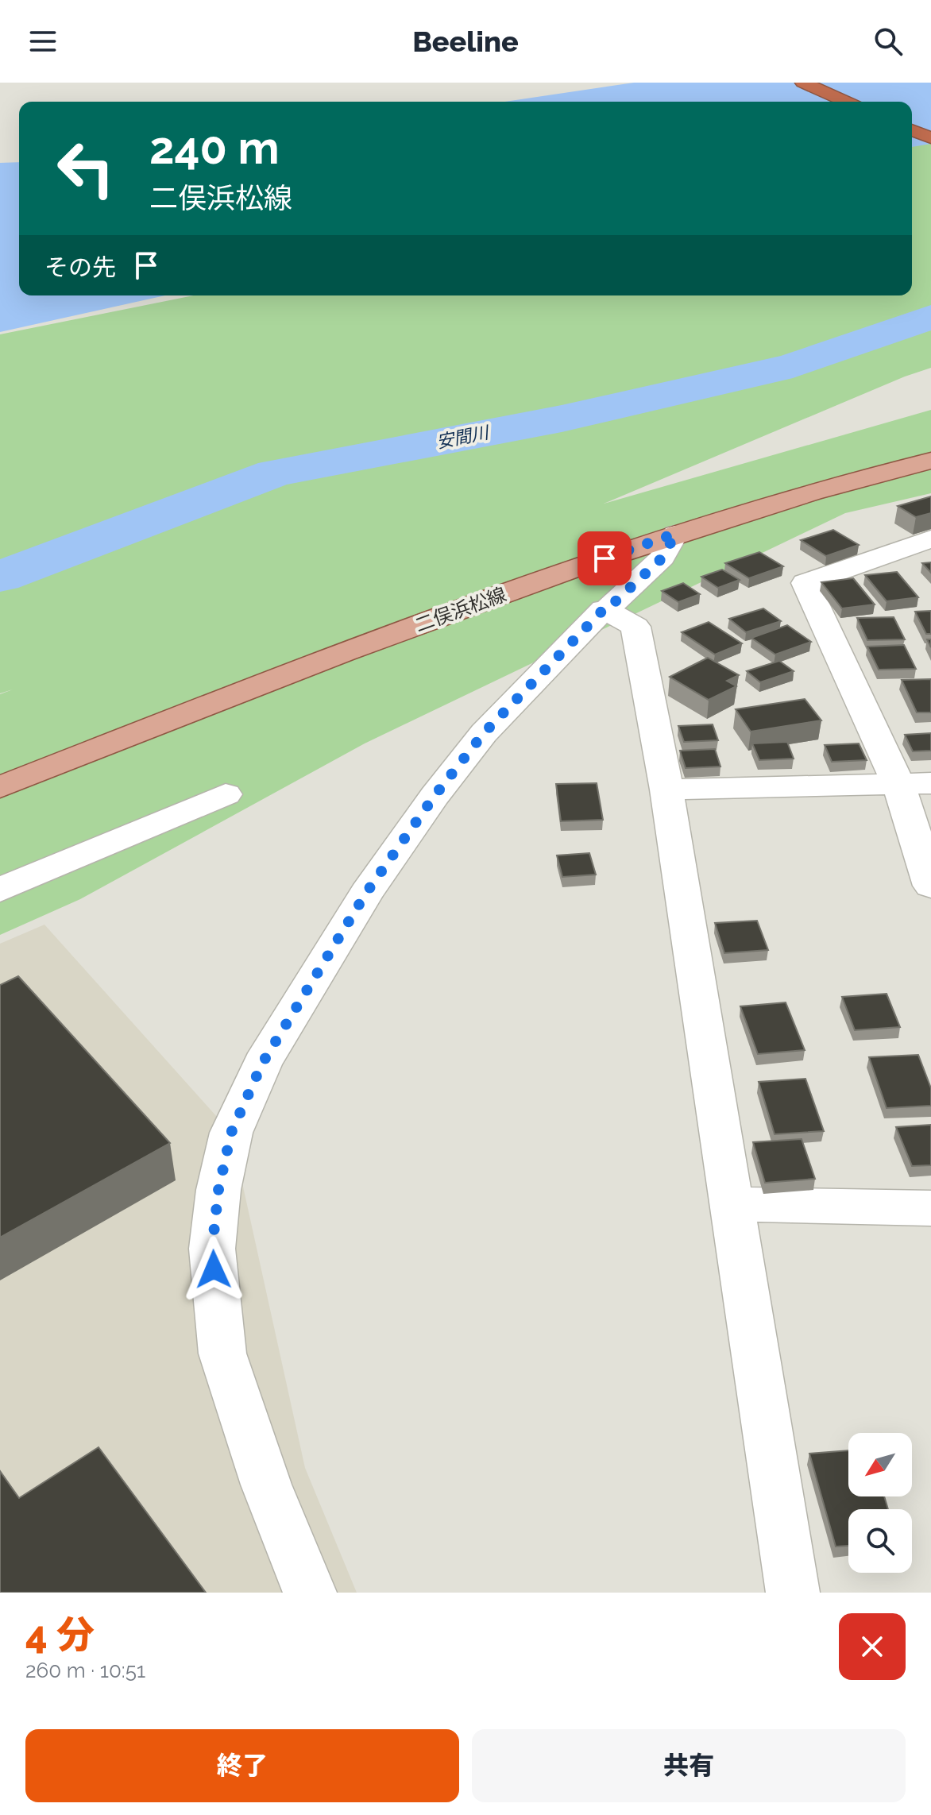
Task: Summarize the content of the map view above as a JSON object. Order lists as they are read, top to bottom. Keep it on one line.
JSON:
{"streets":{"main road":["二俣浜松線"]},"water":["安間川"],"north":"bottom left","page":{"header":"Beeline","turn":["240 m","二俣浜松線"],"then":"その先","heading":["4 分","260 m · 10:51"],"buttons":["終了","共有"]}}
